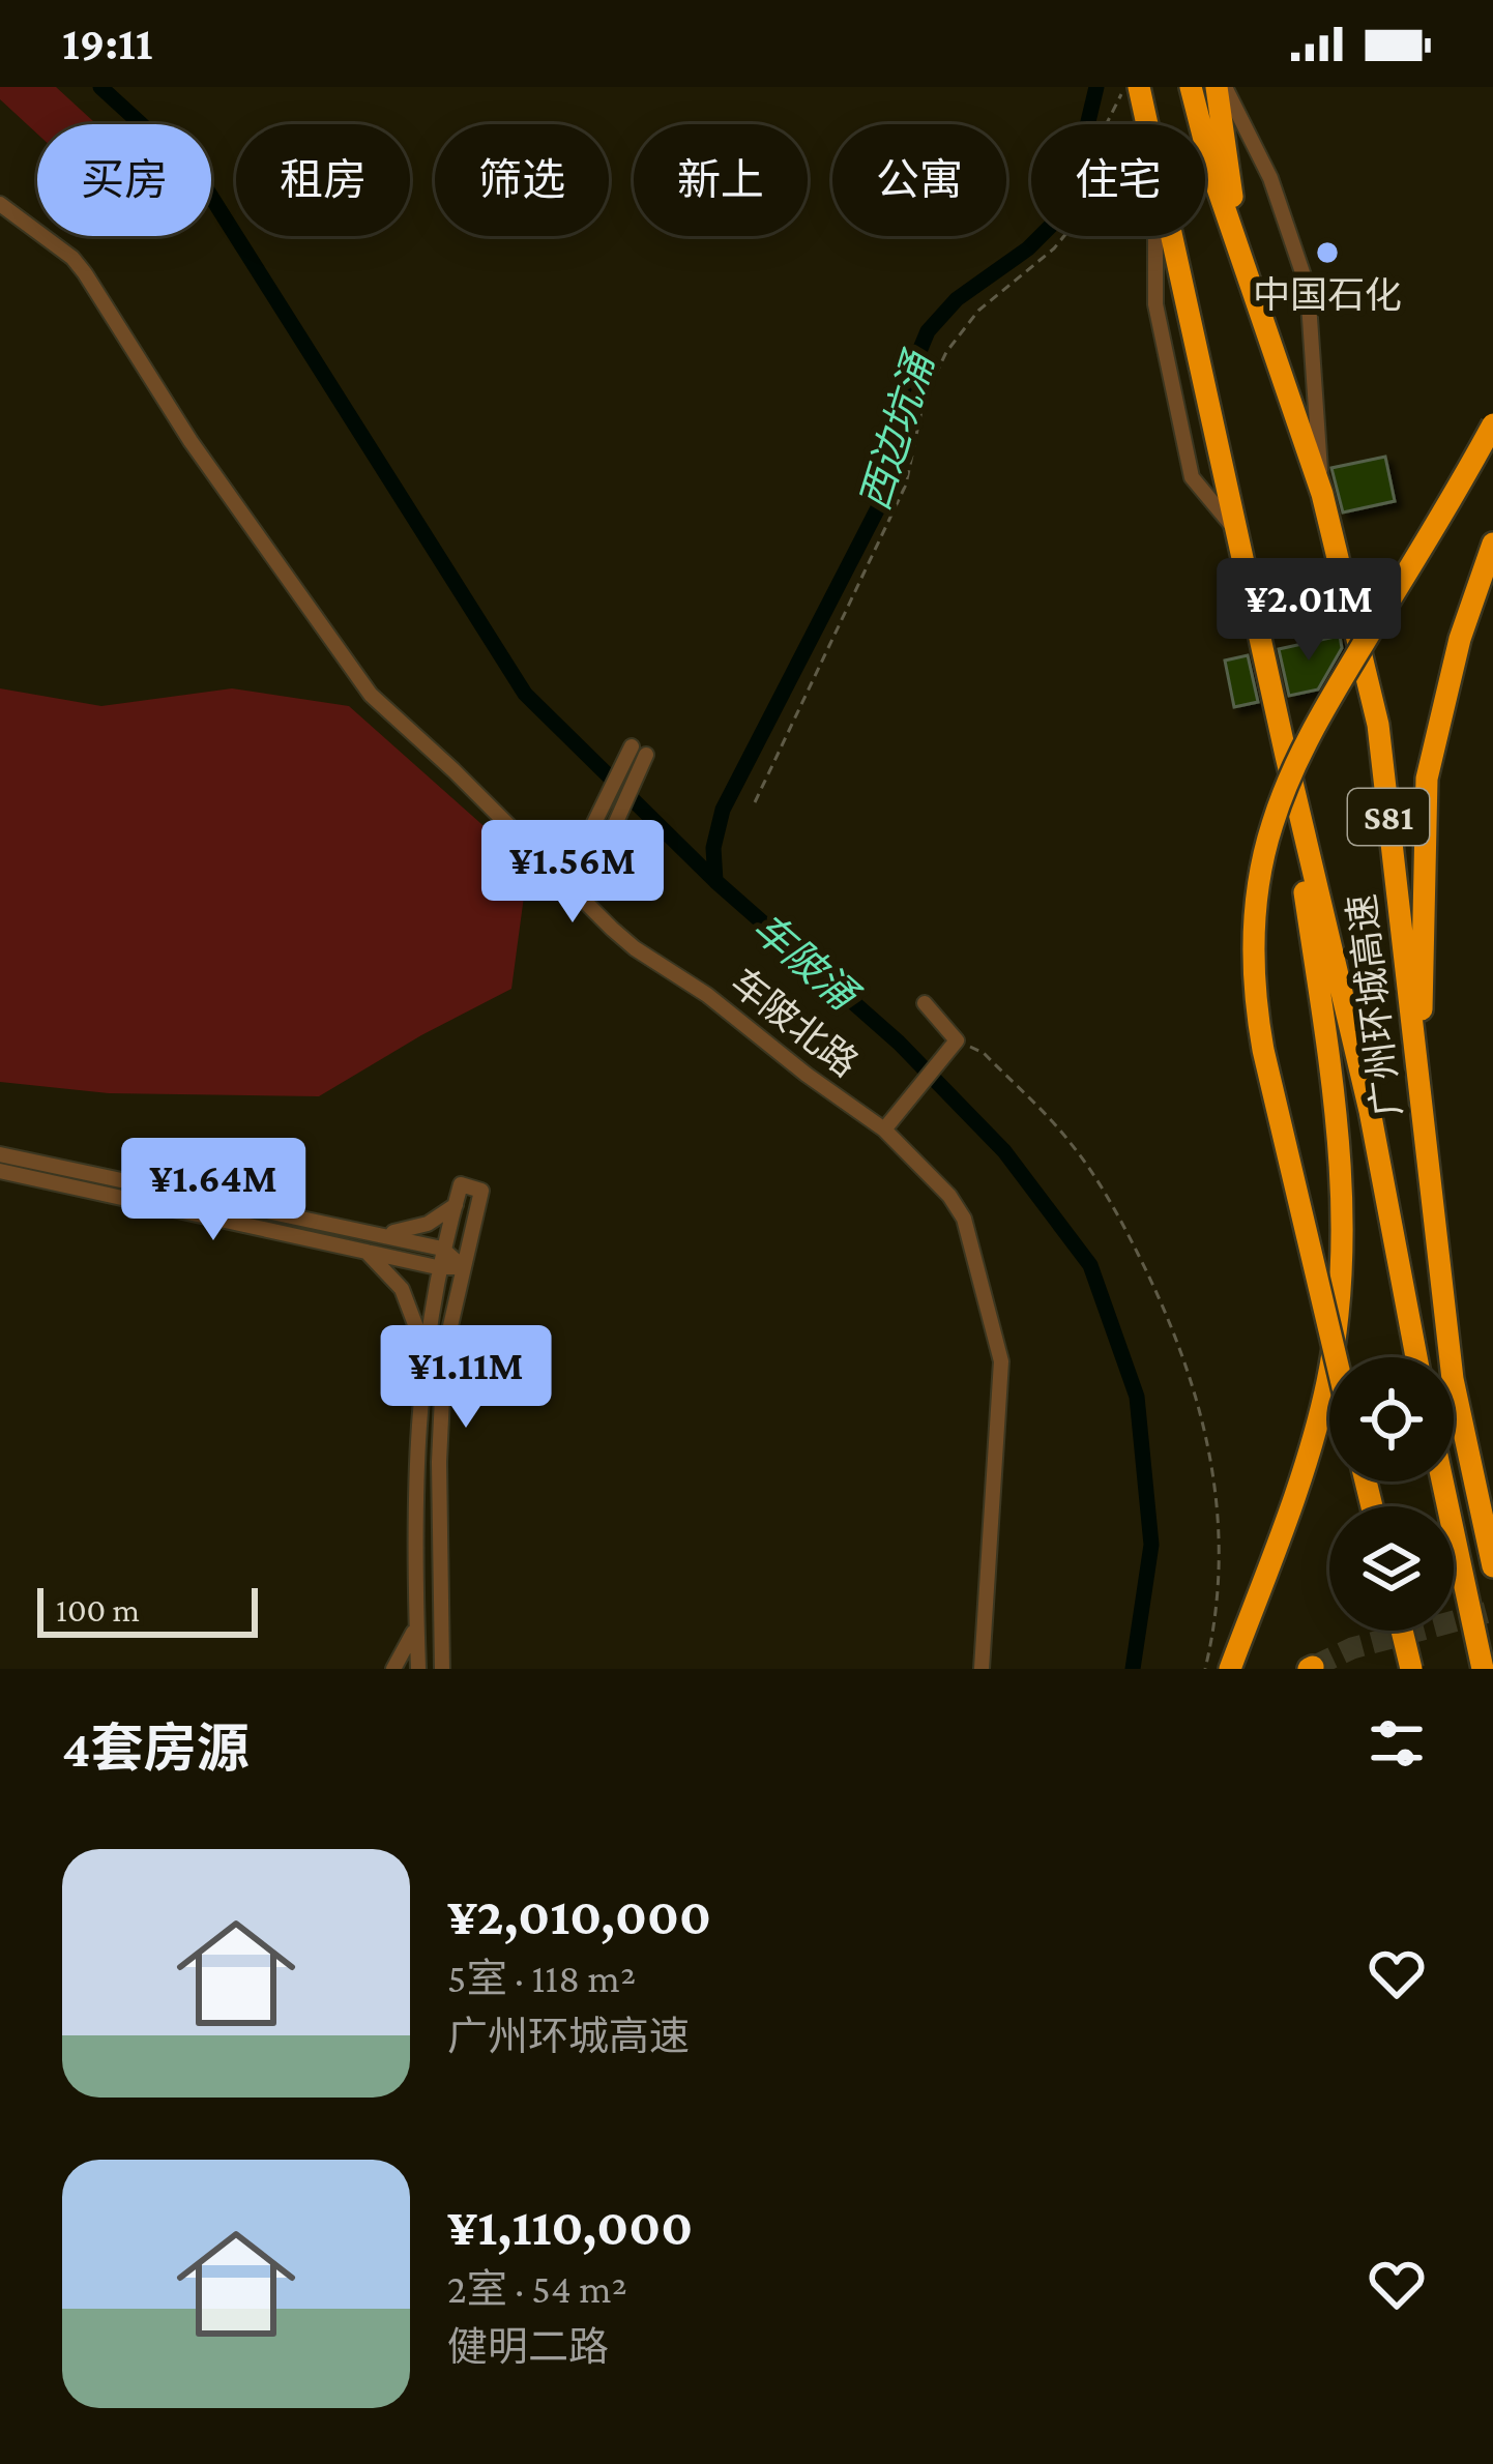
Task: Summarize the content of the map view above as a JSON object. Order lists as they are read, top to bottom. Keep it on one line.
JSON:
{"streets":{"highway":["S81","广州环城高速"],"street":["车陂北路"]},"water":["西边坑涌","车陂涌"],"places":["中国石化"],"scale_bar":"100 m","page":{"status":"19:11","chip":["买房","租房","筛选","新上","公寓","住宅"],"price":["¥2.01M","¥1.56M","¥1.64M","¥1.11M"],"scale":"100 m","heading":"4套房源","list":[{"name":"¥2,010,000","note":"5室 · 118 m² · 广州环城高速"},{"name":"¥1,110,000","note":"2室 · 54 m² · 健明二路"}]}}
